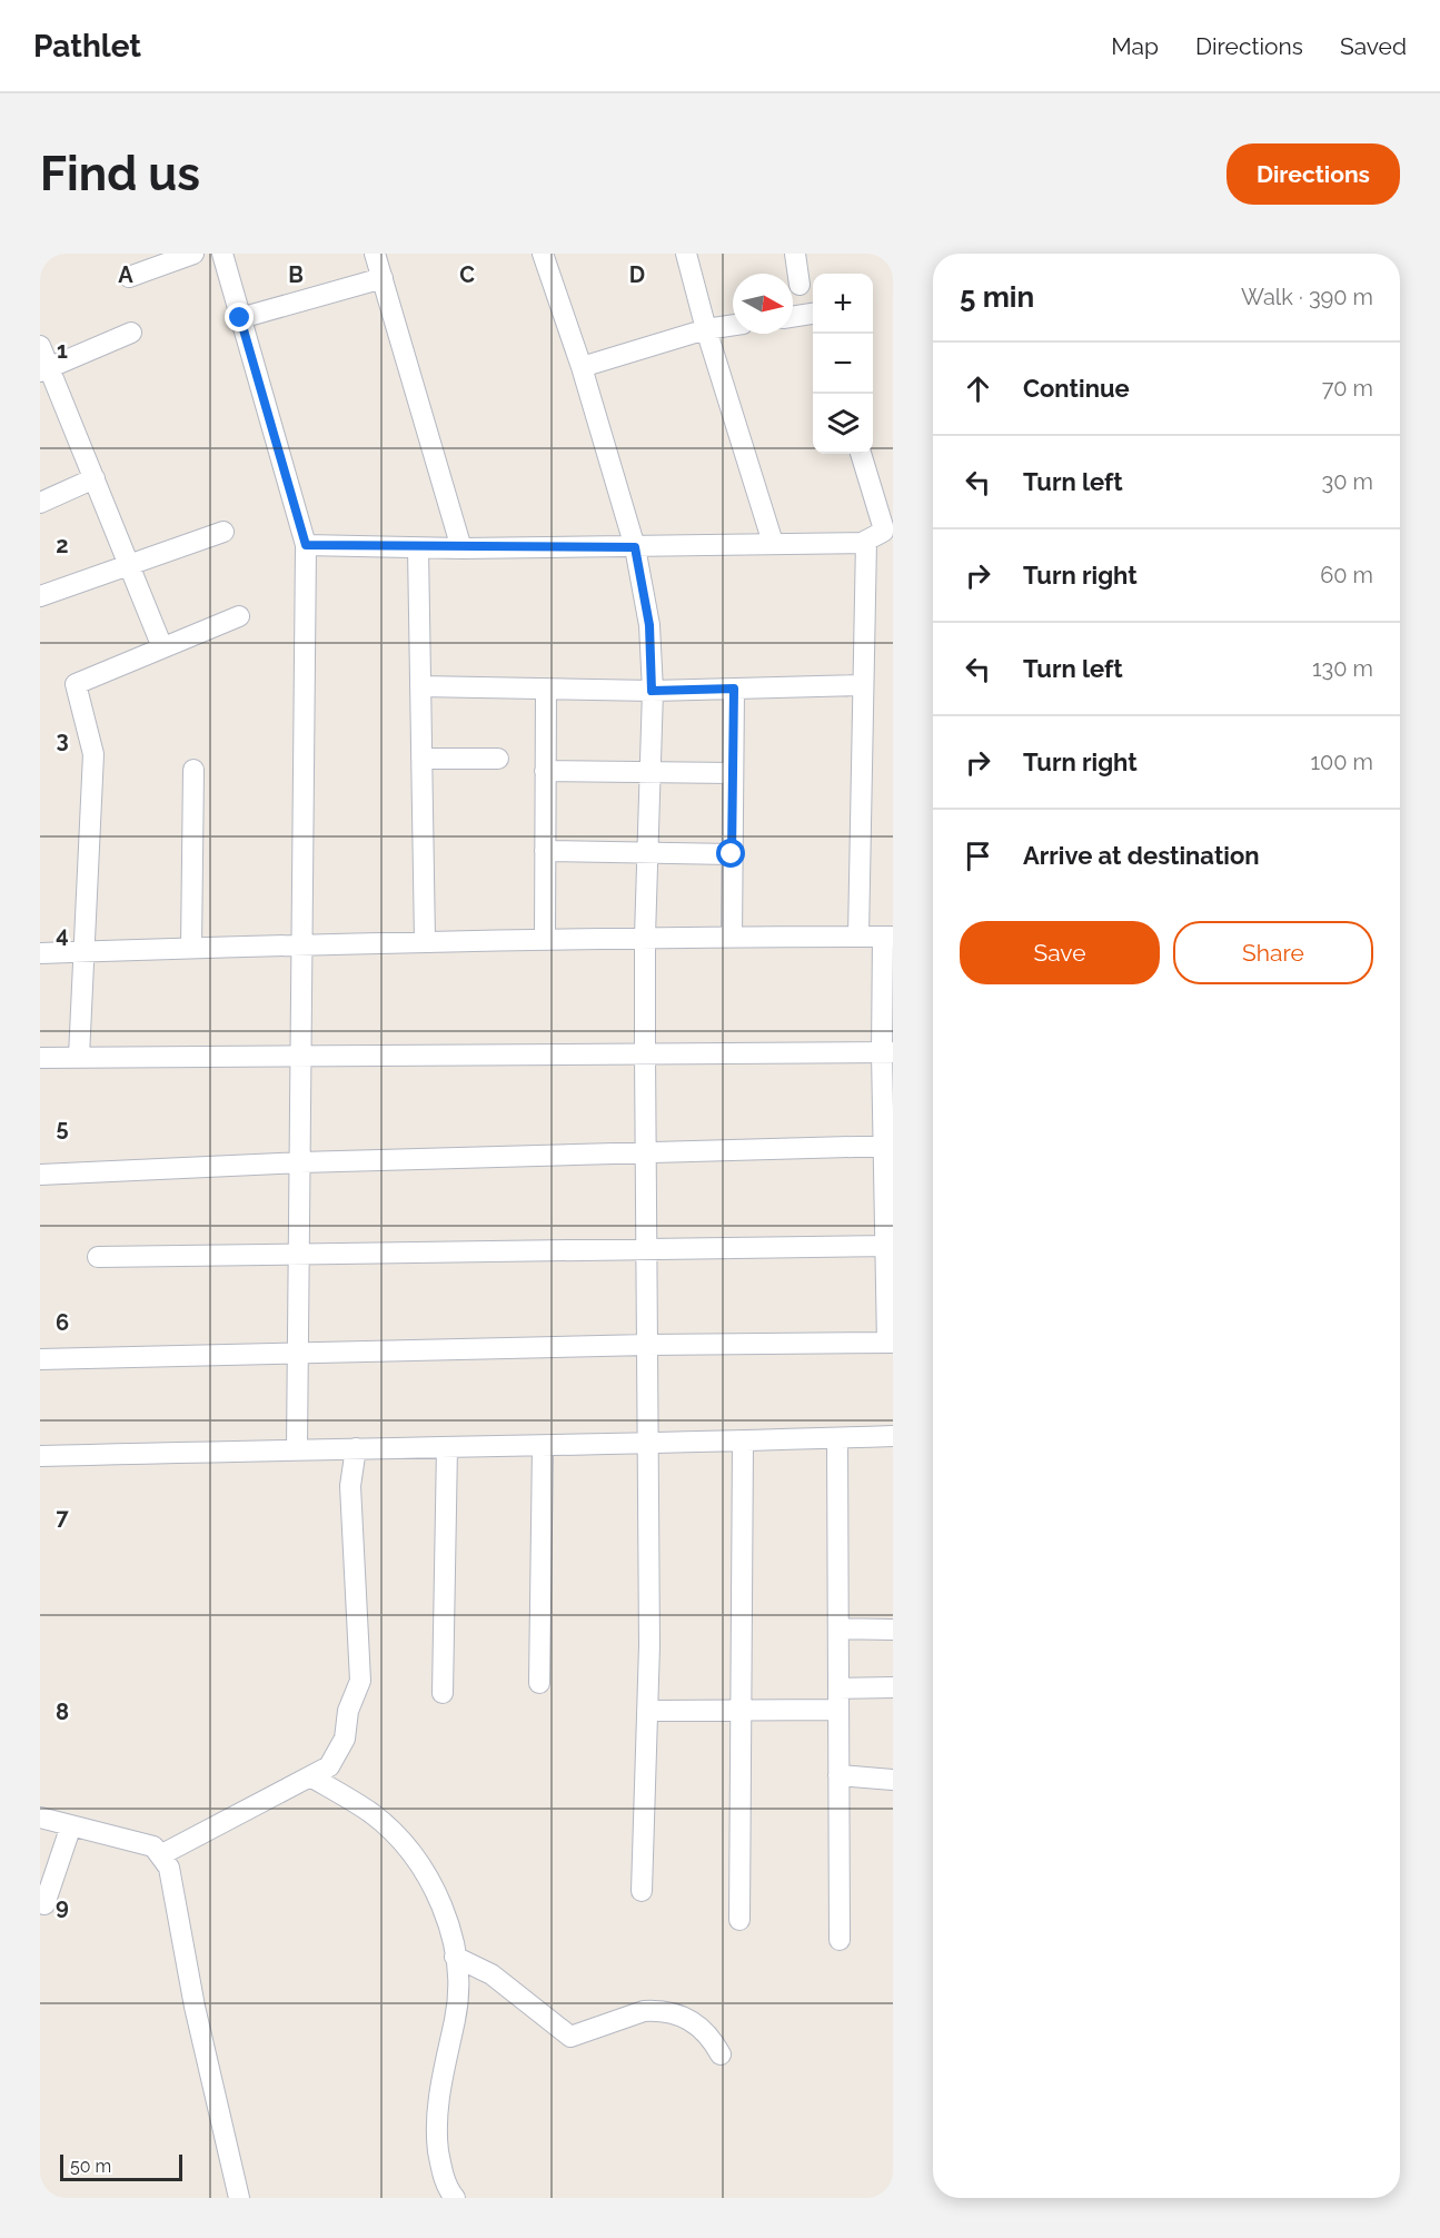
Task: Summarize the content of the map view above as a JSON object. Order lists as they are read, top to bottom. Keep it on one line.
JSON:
{"scale_bar":"50 m","north":"right","page":{"header":"Pathlet","nav":["Map","Directions","Saved"],"buttons":["Directions",["Save","Share"]],"title":"Find us","heading":["5 min","Walk · 390 m"],"map_buttons":["+","−"],"list":[["Continue","70 m"],["Turn left","30 m"],["Turn right","60 m"],["Turn left","130 m"],["Turn right","100 m"],"Arrive at destination"],"scale":"50 m"},"grid":{"columns":["A","B","C","D"],"rows":["1","2","3","4","5","6","7","8","9"]}}
